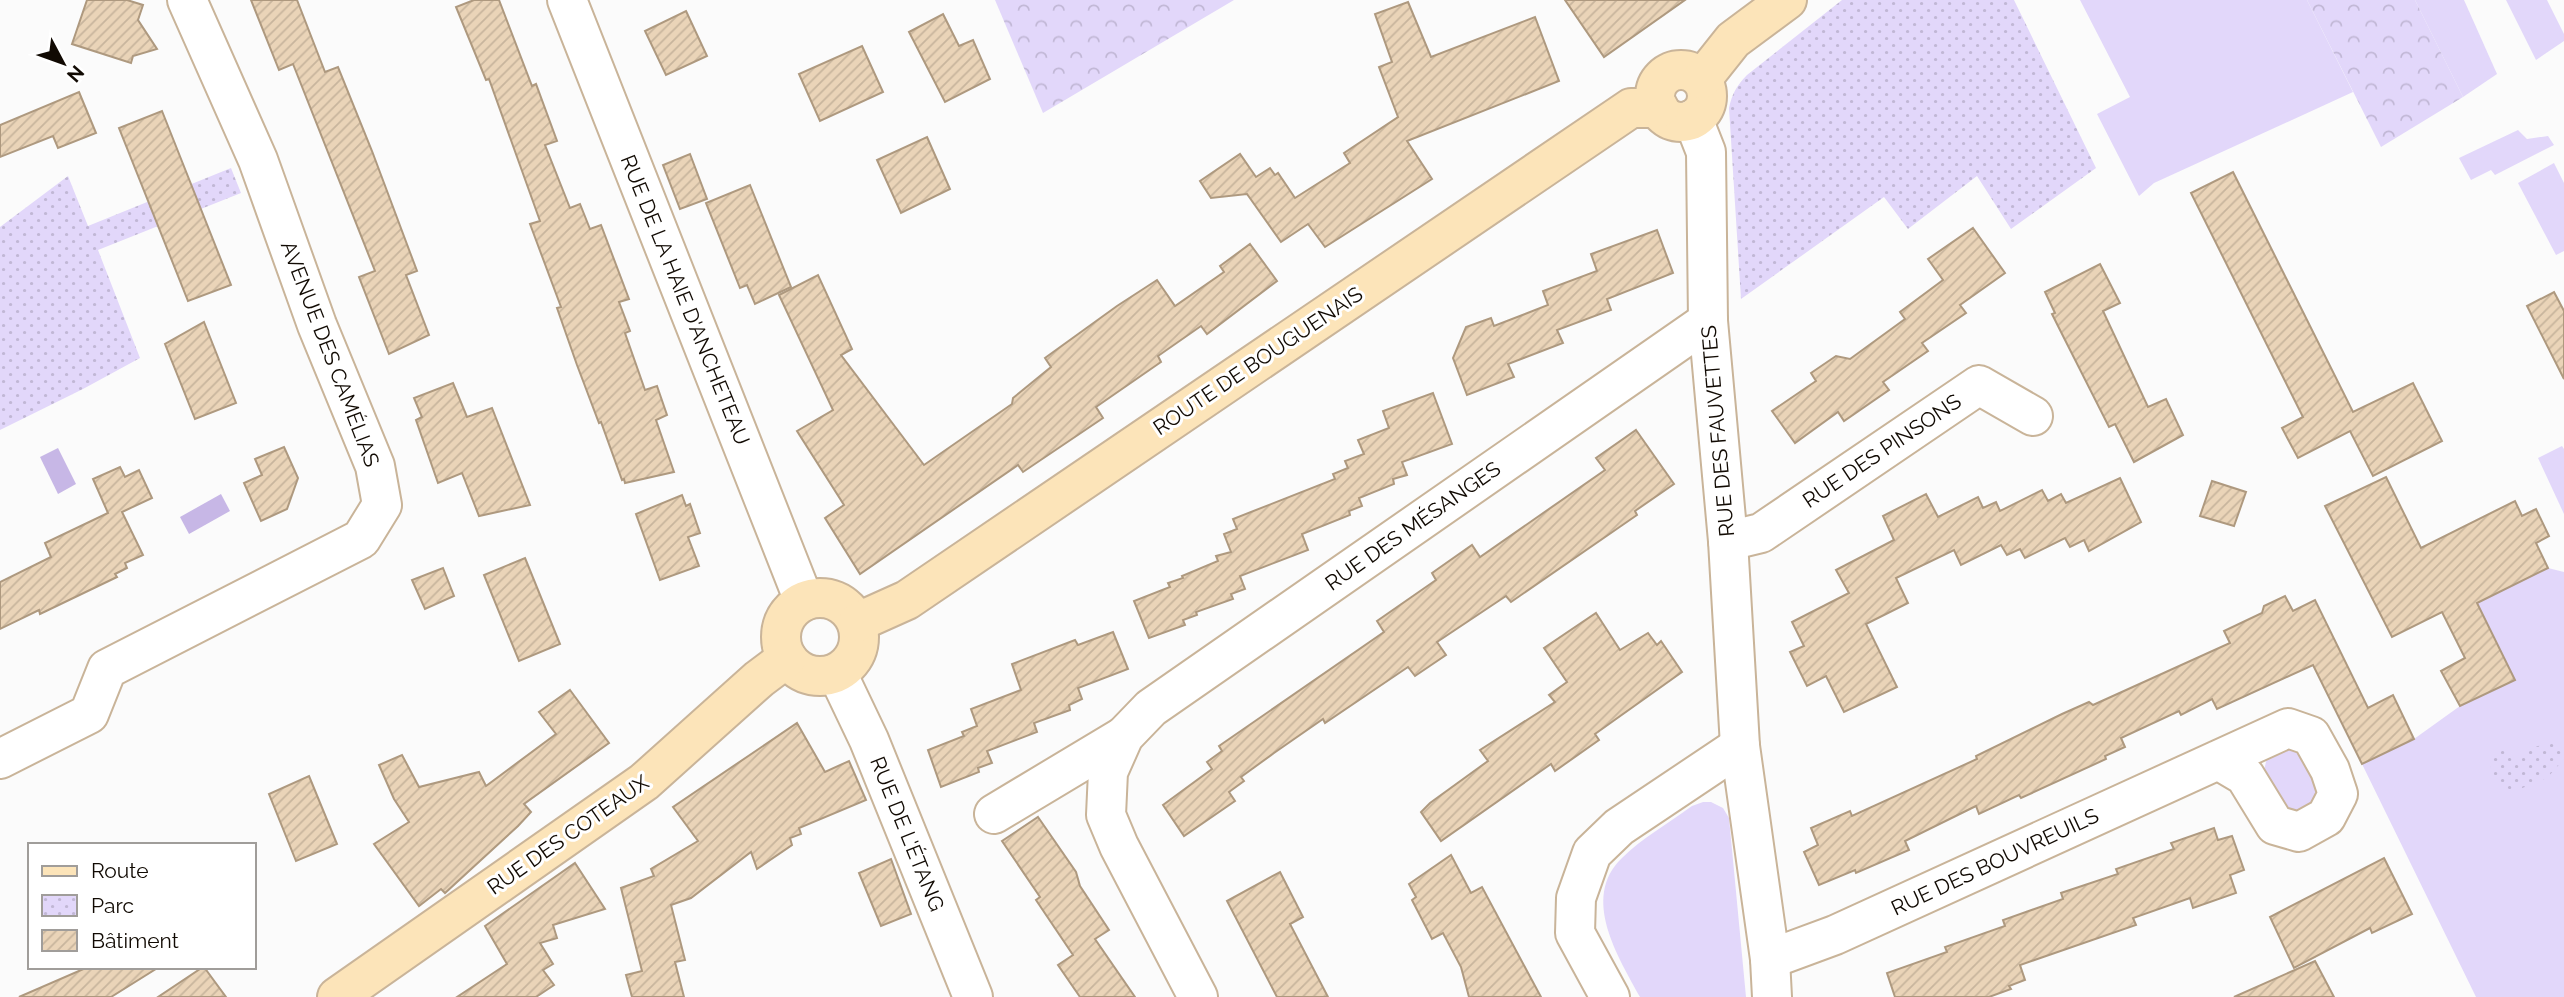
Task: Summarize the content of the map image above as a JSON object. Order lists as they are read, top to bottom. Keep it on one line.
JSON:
{"streets":{"street":["RUE DE LA HAIE D'ANCHETEAU","AVENUE DES CAMÉLIAS","ROUTE DE BOUGUENAIS","RUE DES FAUVETTES","RUE DES PINSONS","RUE DES MÉSANGES","RUE DE L'ÉTANG","RUE DES COTEAUX","RUE DES BOUVREUILS"]},"crossings":[["RUE DE LA HAIE D'ANCHETEAU","ROUTE DE BOUGUENAIS"],["RUE DE LA HAIE D'ANCHETEAU","RUE DE L'ÉTANG"],["RUE DE LA HAIE D'ANCHETEAU","RUE DES COTEAUX"],["ROUTE DE BOUGUENAIS","RUE DES FAUVETTES"],["ROUTE DE BOUGUENAIS","RUE DE L'ÉTANG"],["ROUTE DE BOUGUENAIS","RUE DES COTEAUX"],["RUE DES FAUVETTES","RUE DES PINSONS"],["RUE DES FAUVETTES","RUE DES MÉSANGES"],["RUE DES FAUVETTES","RUE DES BOUVREUILS"],["RUE DE L'ÉTANG","RUE DES COTEAUX"]],"legend":["Route","Parc","Bâtiment"],"north":"bottom right"}
